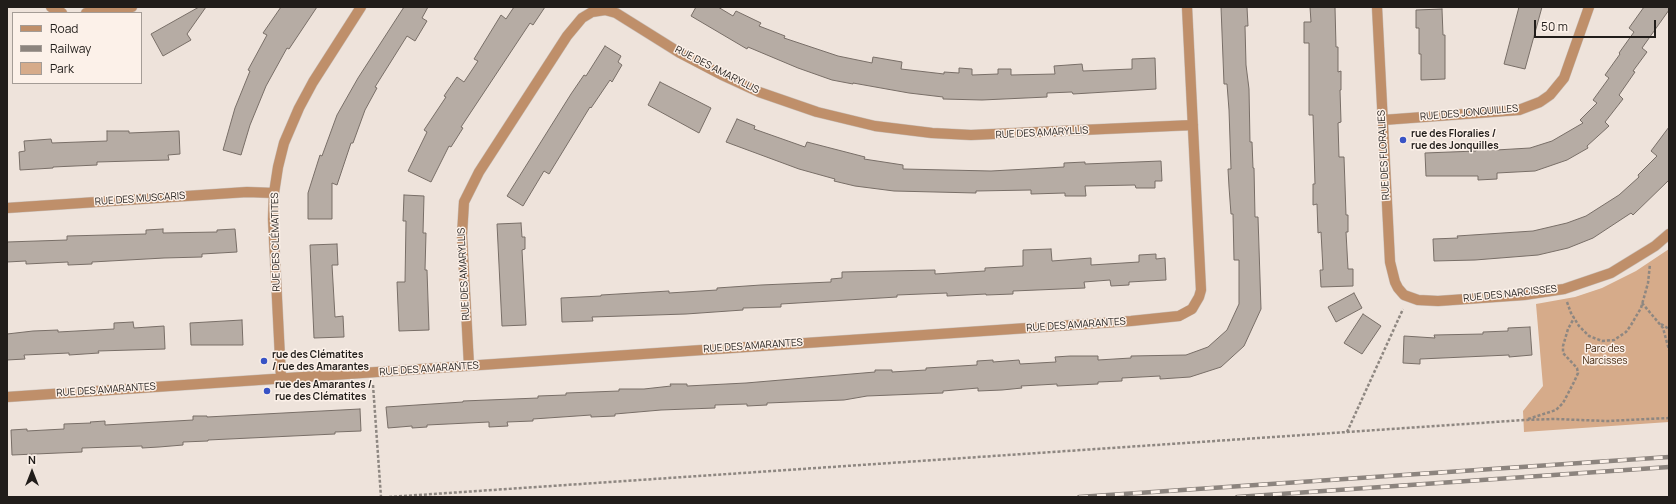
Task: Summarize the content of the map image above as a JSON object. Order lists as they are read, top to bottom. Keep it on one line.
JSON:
{"streets":{"street":["RUE DES AMARYLLIS","RUE DES JONQUILLES","RUE DES FLORALIES","RUE DES MUSCARIS","RUE DES CLÉMATITES","RUE DES NARCISSES","RUE DES AMARANTES"]},"crossings":[["RUE DES AMARYLLIS","RUE DES AMARANTES"],["RUE DES JONQUILLES","RUE DES FLORALIES"],["RUE DES FLORALIES","RUE DES NARCISSES"],["RUE DES MUSCARIS","RUE DES CLÉMATITES"],["RUE DES CLÉMATITES","RUE DES AMARANTES"]],"parks":["Parc des Narcisses"],"places":["rue des Floralies / rue des Jonquilles","rue des Clématites / rue des Amarantes","rue des Amarantes / rue des Clématites"],"legend":["Road","Railway","Park"],"scale_bar":"50 m","north":"top"}
